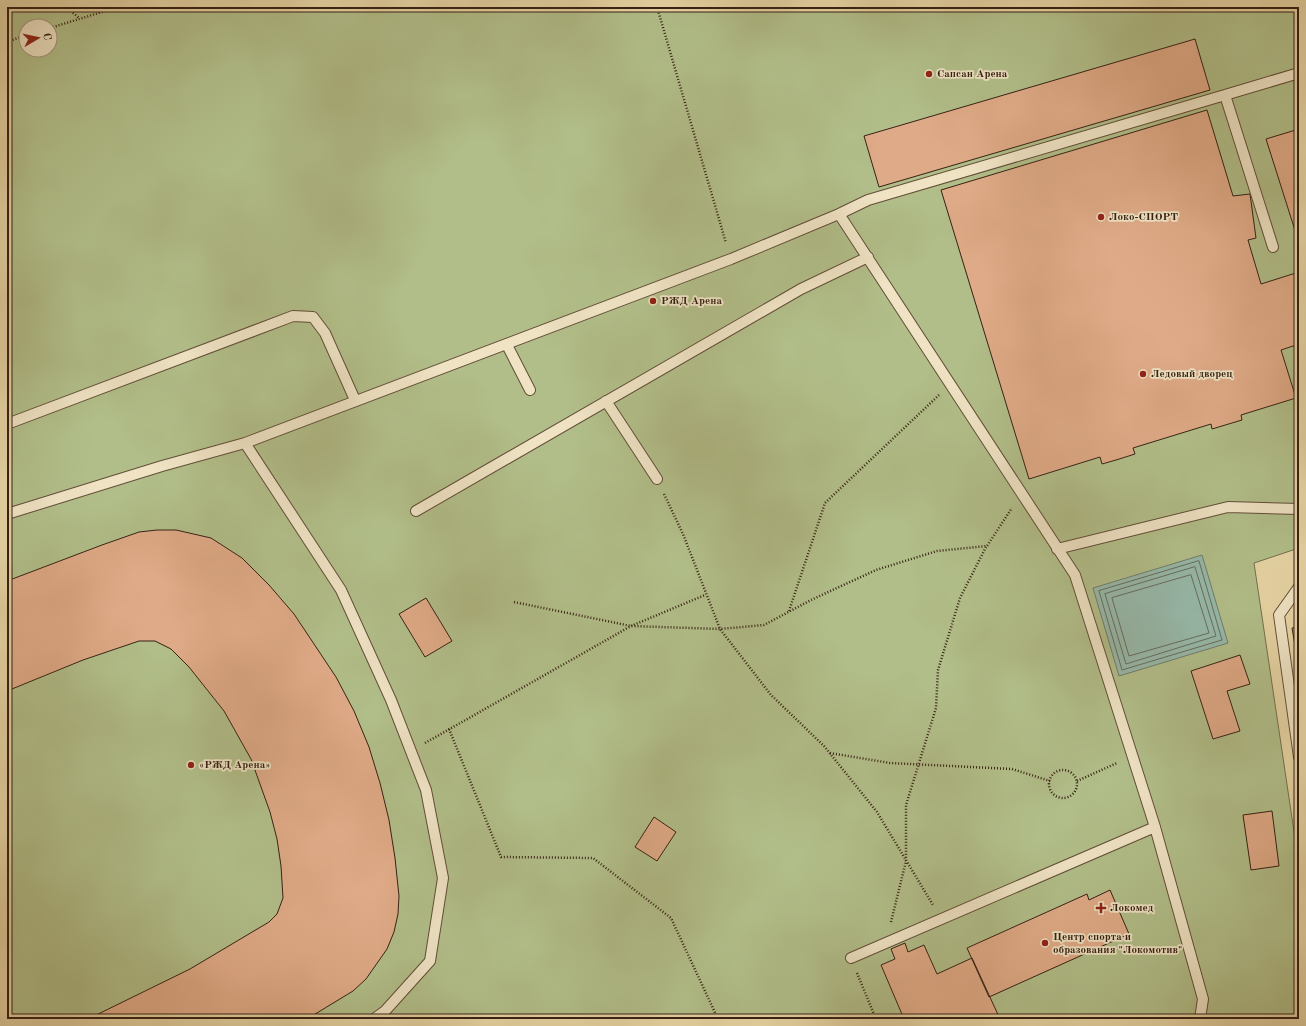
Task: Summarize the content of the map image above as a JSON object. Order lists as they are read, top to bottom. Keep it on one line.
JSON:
{"places":{"other":["Сапсан Арена","Локо-СПОРТ","РЖД Арена","Ледовый дворец","«РЖД Арена»","Центр спорта и образования \"Локомотив\""],"health":["Локомед"]},"north":"right"}
